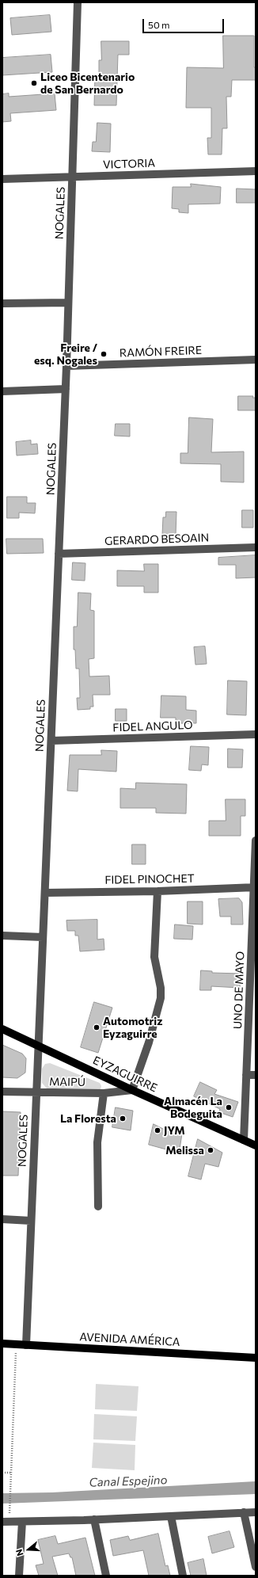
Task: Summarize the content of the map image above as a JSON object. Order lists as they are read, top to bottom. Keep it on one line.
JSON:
{"streets":{"main road":["EYZAGUIRRE","AVENIDA AMÉRICA"],"street":["VICTORIA","NOGALES","RAMÓN FREIRE","GERARDO BESOAIN","FIDEL ANGULO","FIDEL PINOCHET","UNO DE MAYO","MAIPÚ"]},"crossings":[["VICTORIA","NOGALES"],["NOGALES","RAMÓN FREIRE"],["NOGALES","GERARDO BESOAIN"],["NOGALES","FIDEL ANGULO"],["NOGALES","FIDEL PINOCHET"],["NOGALES","EYZAGUIRRE"],["NOGALES","MAIPÚ"],["NOGALES","AVENIDA AMÉRICA"],["FIDEL PINOCHET","UNO DE MAYO"],["UNO DE MAYO","EYZAGUIRRE"],["EYZAGUIRRE","MAIPÚ"]],"water":["Canal Espejino"],"places":["Liceo Bicentenario de San Bernardo","Freire / esq. Nogales","Automotriz Eyzaguirre","Almacén La Bodeguita","La Floresta","JYM","Melissa"],"scale_bar":"50 m","north":"left"}
